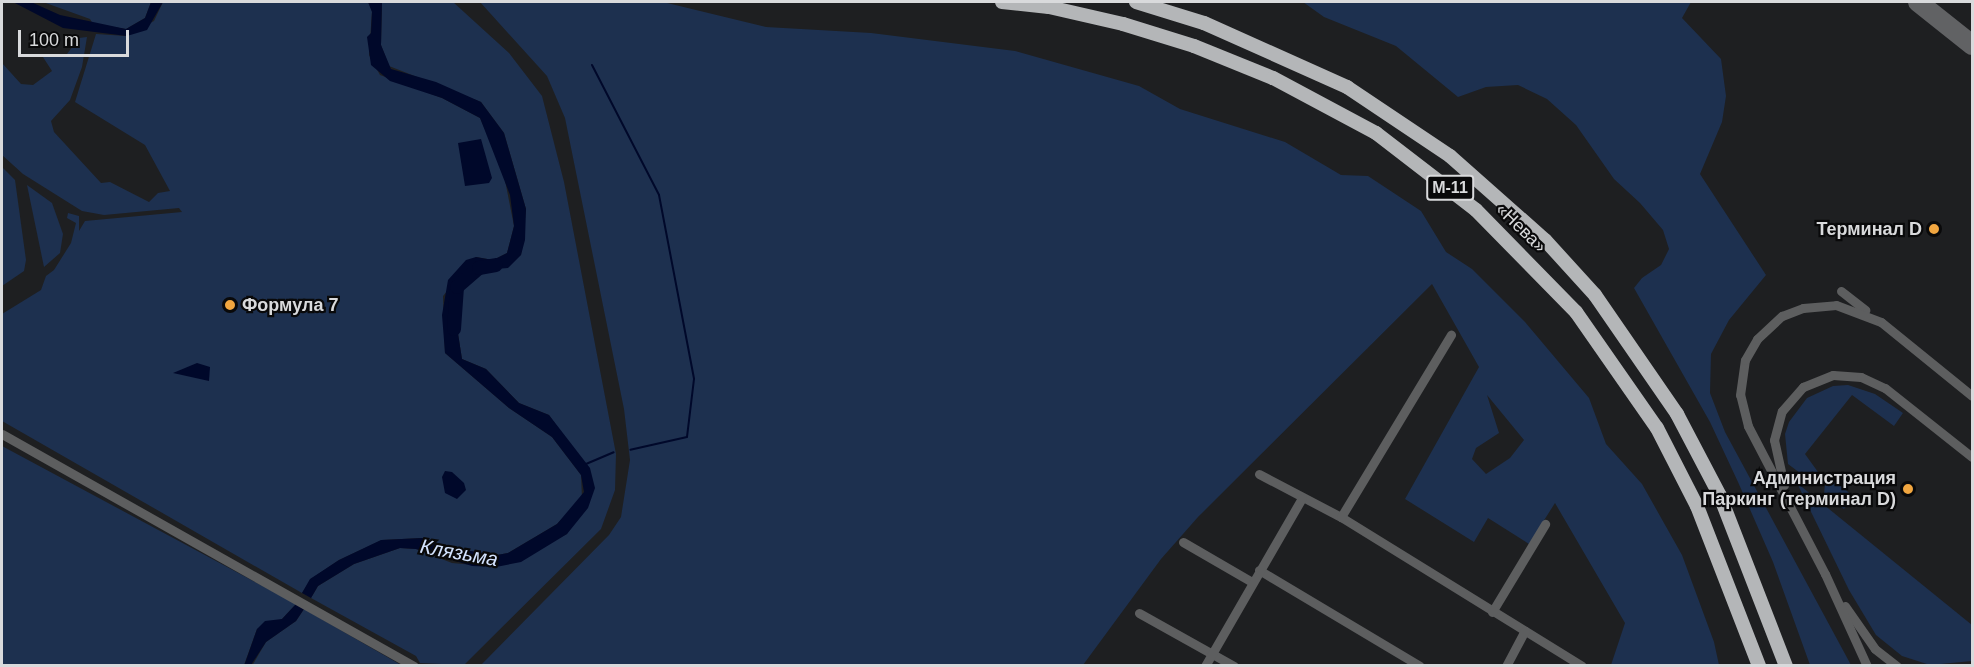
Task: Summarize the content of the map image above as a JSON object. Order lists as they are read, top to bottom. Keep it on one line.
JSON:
{"streets":{"highway":["М-11","«Нева»"]},"water":["Клязьма"],"places":["Терминал D","Формула 7","Администрация Паркинг (терминал D)"],"scale_bar":"100 m"}
